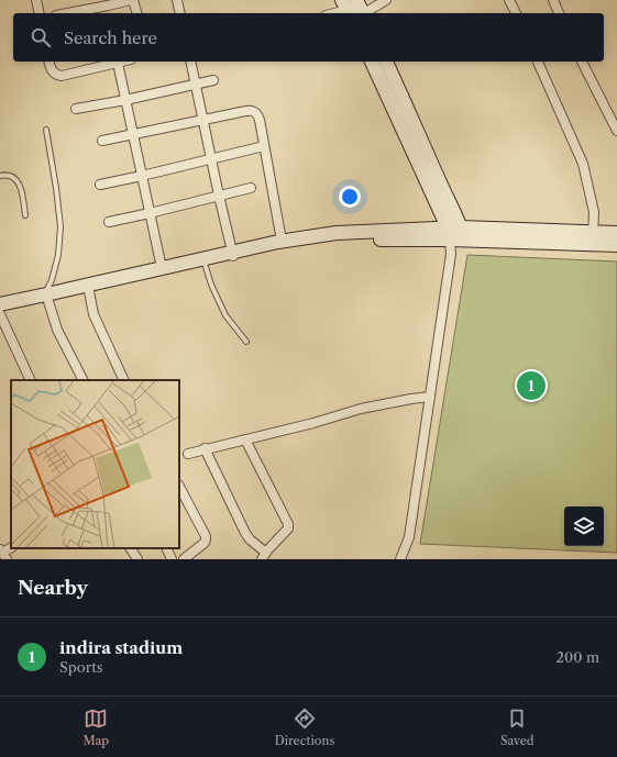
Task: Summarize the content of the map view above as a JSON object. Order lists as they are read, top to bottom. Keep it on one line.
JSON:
{"page":{"search":"Search here","pins":"1","heading":"Nearby","list":[{"mark":"1","name":"indira stadium","note":"Sports","value":"200 m"}],"nav":["Map","Directions","Saved"]}}
